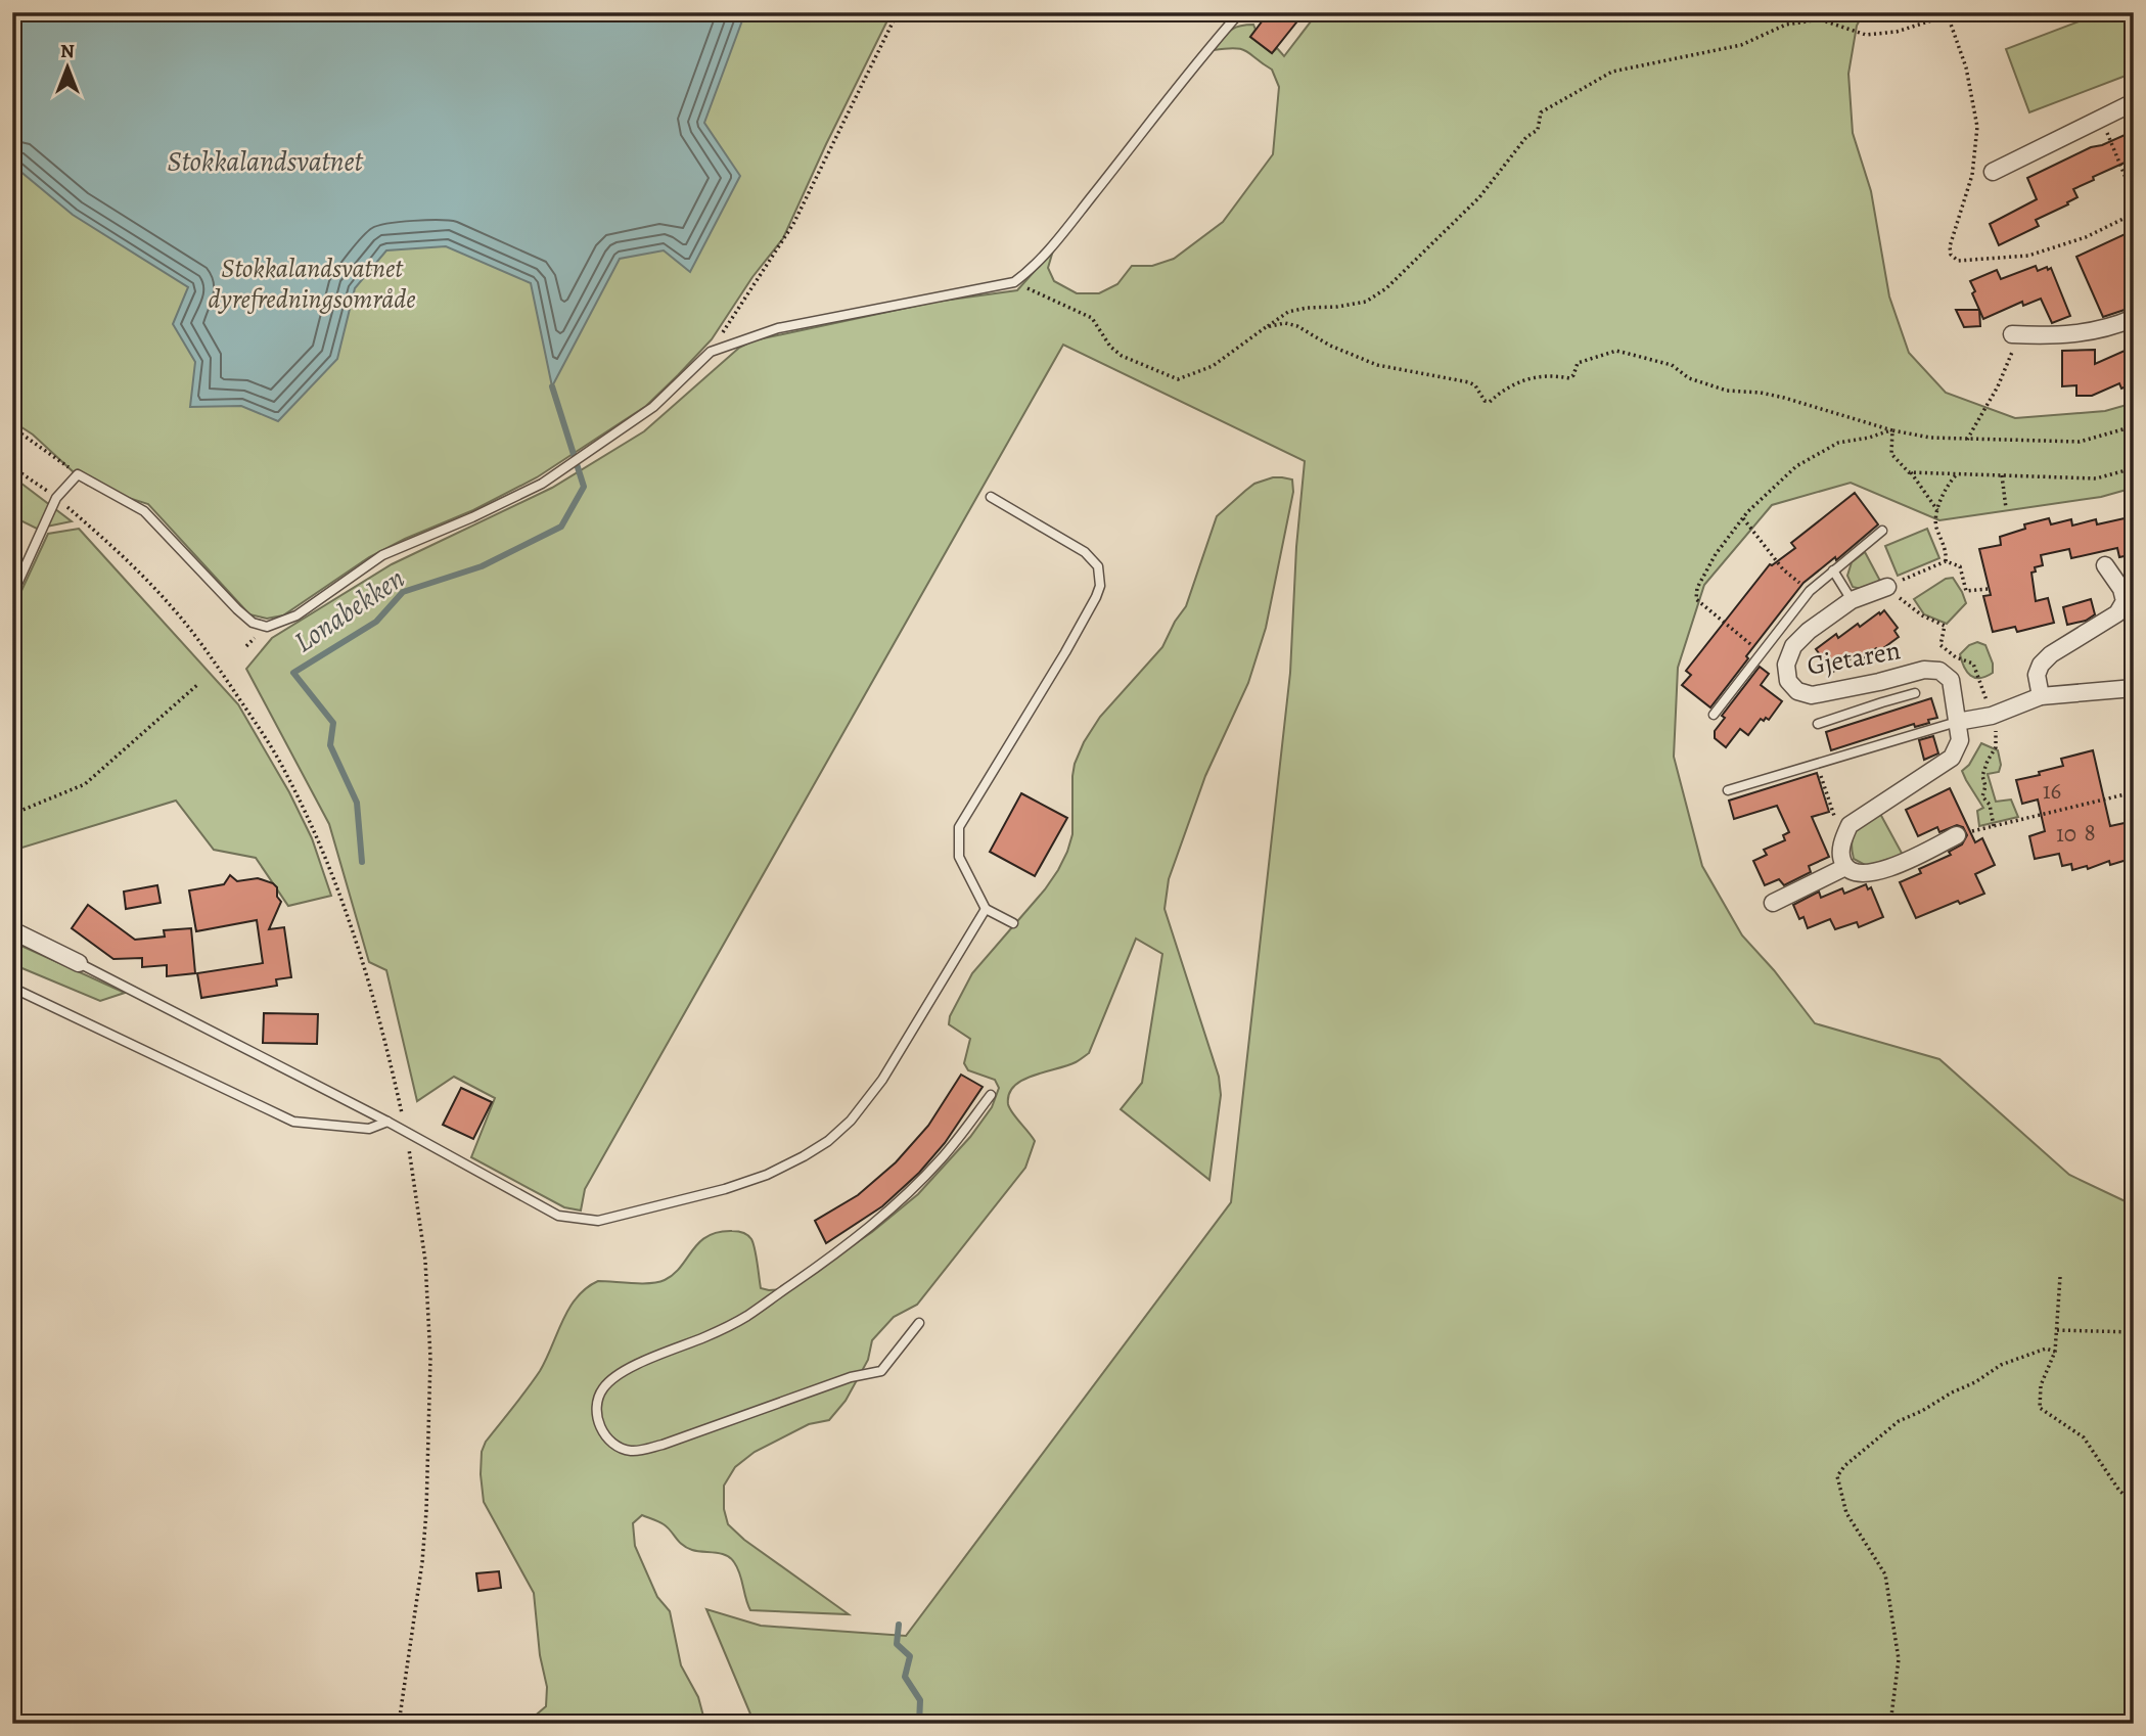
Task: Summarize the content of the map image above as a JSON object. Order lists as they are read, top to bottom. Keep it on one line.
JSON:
{"streets":{"street":["Gjetaren"]},"water":["Stokkalandsvatnet","Lonabekken"],"parks":["Stokkalandsvatnet dyrefredningsområde"],"house_numbers":["16","8","10"],"north":"top"}
